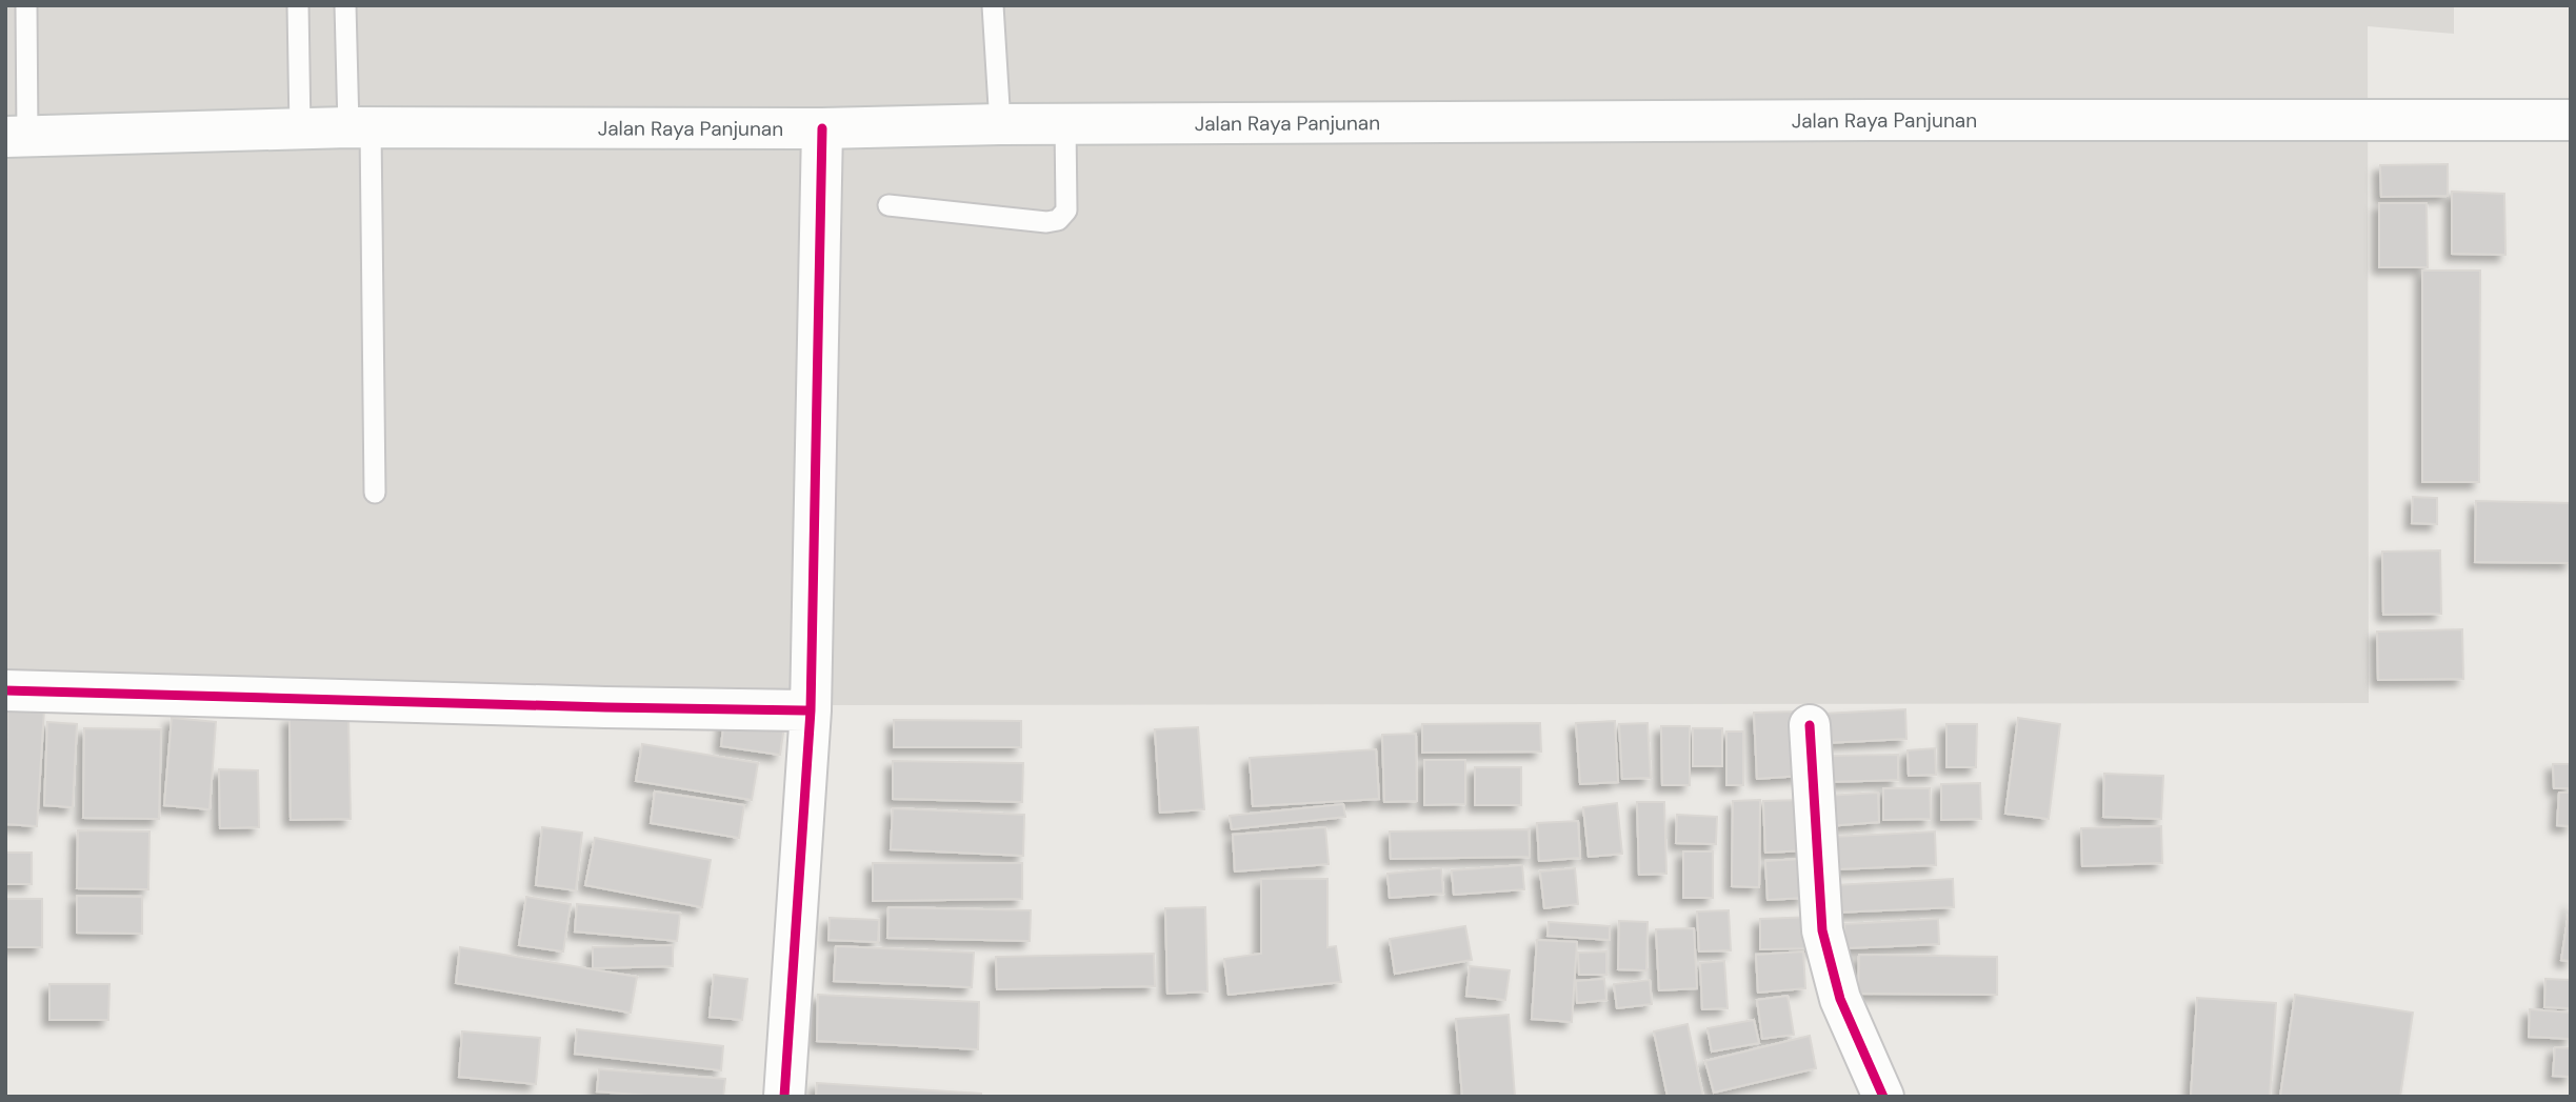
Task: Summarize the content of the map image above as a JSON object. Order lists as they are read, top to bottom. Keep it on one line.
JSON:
{"streets":{"main road":["Jalan Raya Panjunan"]}}
